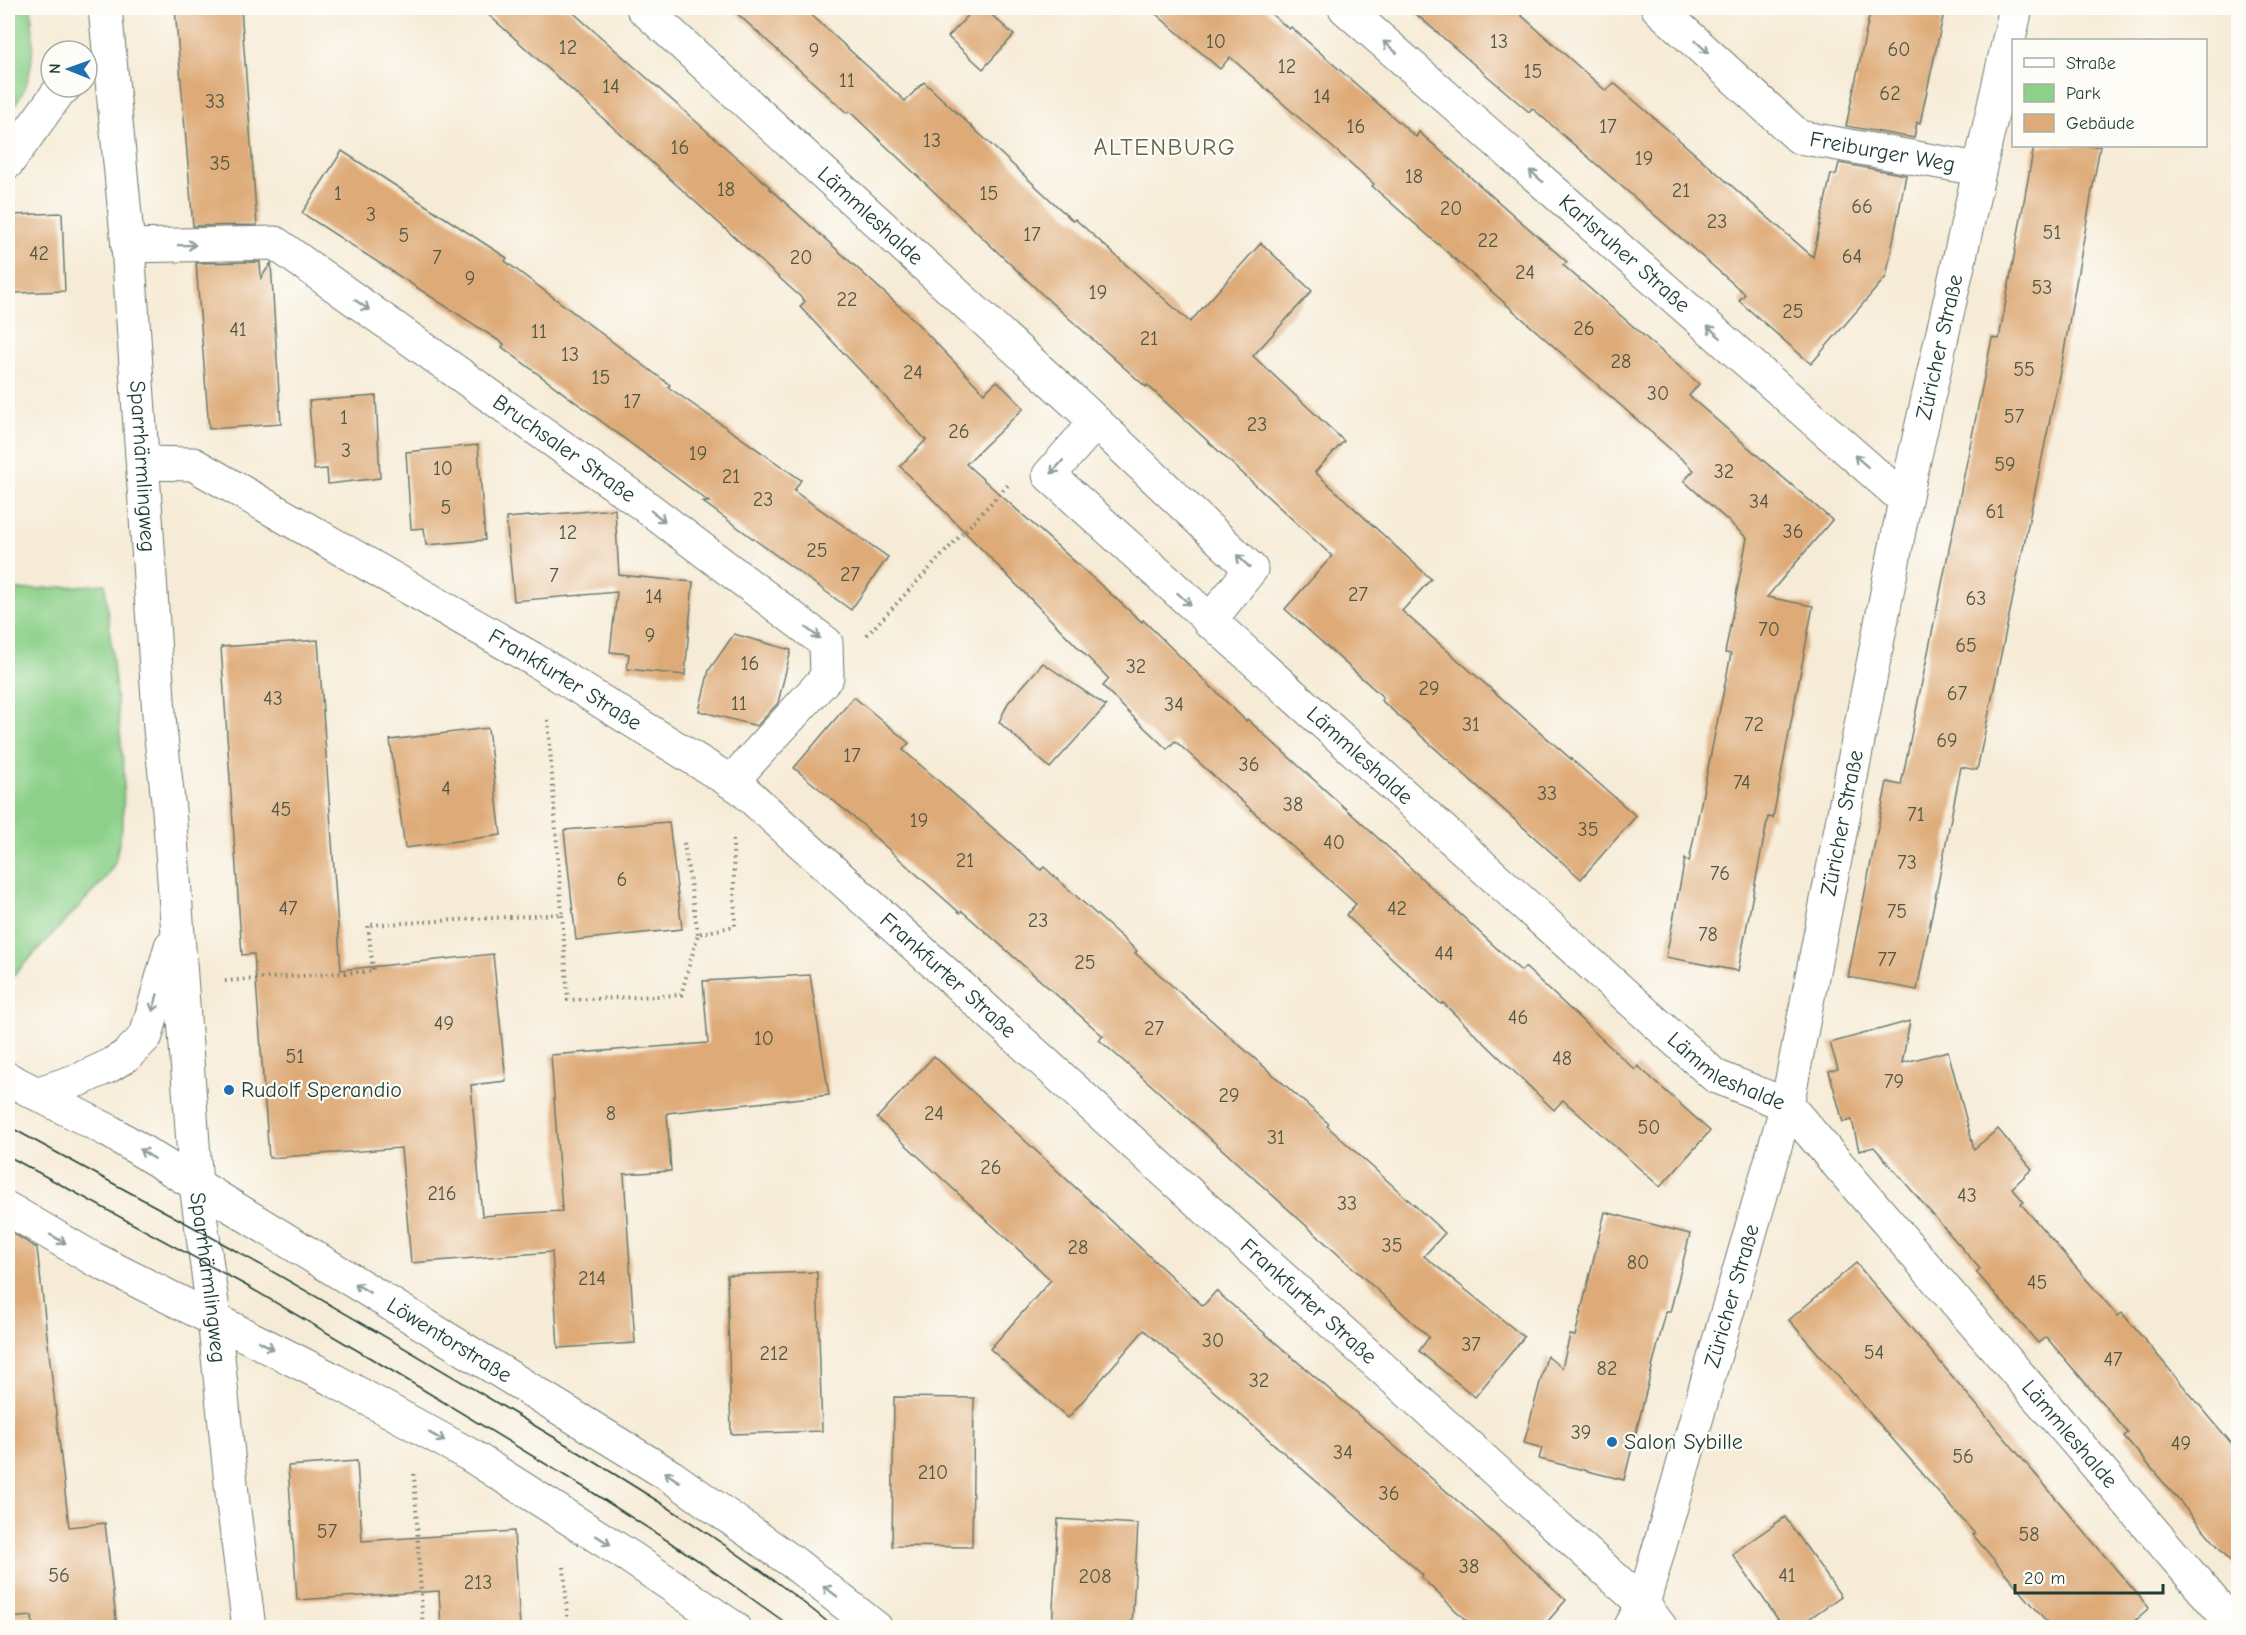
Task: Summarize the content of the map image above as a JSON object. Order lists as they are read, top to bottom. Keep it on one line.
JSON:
{"streets":{"street":["Freiburger Weg","Lämmleshalde","Karlsruher Straße","Züricher Straße","Bruchsaler Straße","Sparrhärmlingweg","Frankfurter Straße","Löwentorstraße"]},"crossings":[["Freiburger Weg","Züricher Straße"],["Lämmleshalde","Züricher Straße"],["Karlsruher Straße","Züricher Straße"],["Züricher Straße","Frankfurter Straße"],["Bruchsaler Straße","Sparrhärmlingweg"],["Sparrhärmlingweg","Frankfurter Straße"],["Sparrhärmlingweg","Löwentorstraße"]],"one_way":["Freiburger Weg","Karlsruher Straße","Bruchsaler Straße"],"districts":["ALTENBURG"],"places":["Rudolf Sperandio","Salon Sybille"],"house_numbers":["10","13","12","60","9","12","15","11","14","62","14","33","16","17","13","16","19","35","18","18","21","1","15","66","20","3","23","51","17","5","22","42","64","7","20","24","9","53","19","22","25","26","41","11","21","13","28","55","24","15","30","17","57","1","23","26","3","19","59","10","32","21","23","34","5","61","36","12","25","27","7","27","14","63","70","9","65","16","32","29","67","43","11","34","31","72","69","17","36","74","4","33","38","45","71","19","35","40","21","73","76","6","47","42","75","23","78","44","77","25","46","49","27","10","51","48","79","29","8","24","50","31","26","216","43","33","35","28","80","214","45","30","37","54","212","47","82","32","39","49","34","56","210","36","57","58","38","56","41","208","213"],"legend":["Straße","Park","Gebäude"],"scale_bar":"20 m","north":"left"}
